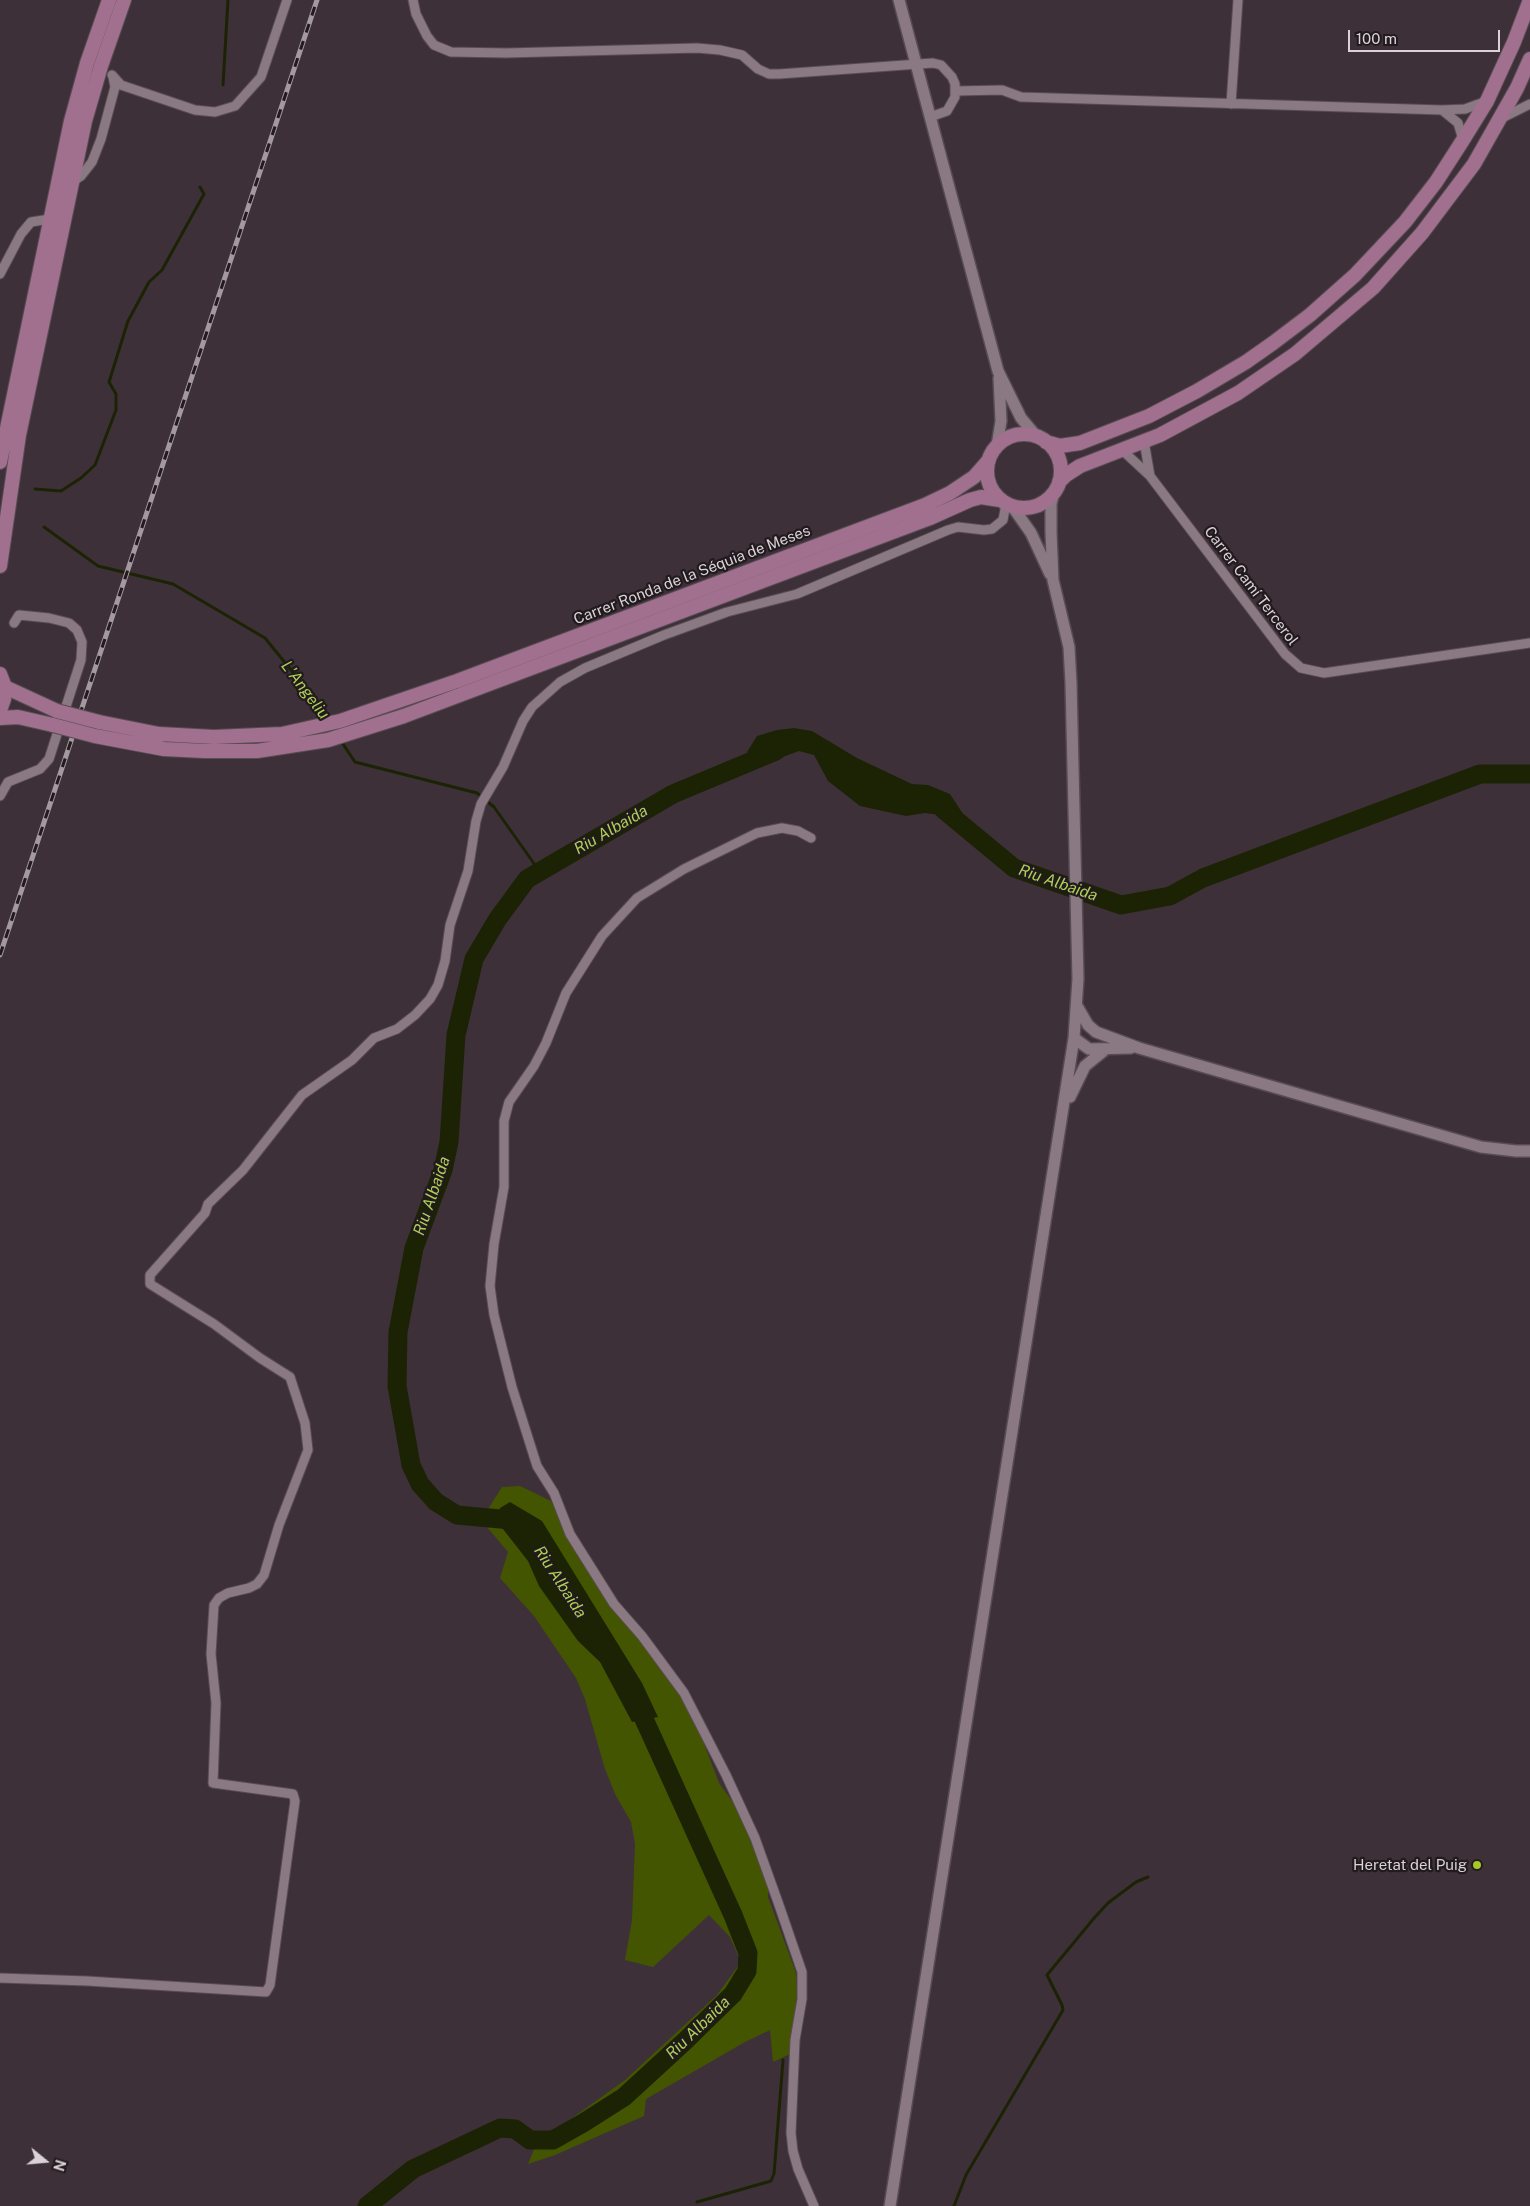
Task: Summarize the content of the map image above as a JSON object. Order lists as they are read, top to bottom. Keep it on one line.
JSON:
{"streets":{"main road":["Carrer Ronda de la Séquia de Meses"],"street":["Carrer Camí Tercerol"]},"water":["L'Angeliu","Riu Albaida"],"places":["Heretat del Puig"],"scale_bar":"100 m","north":"right"}
